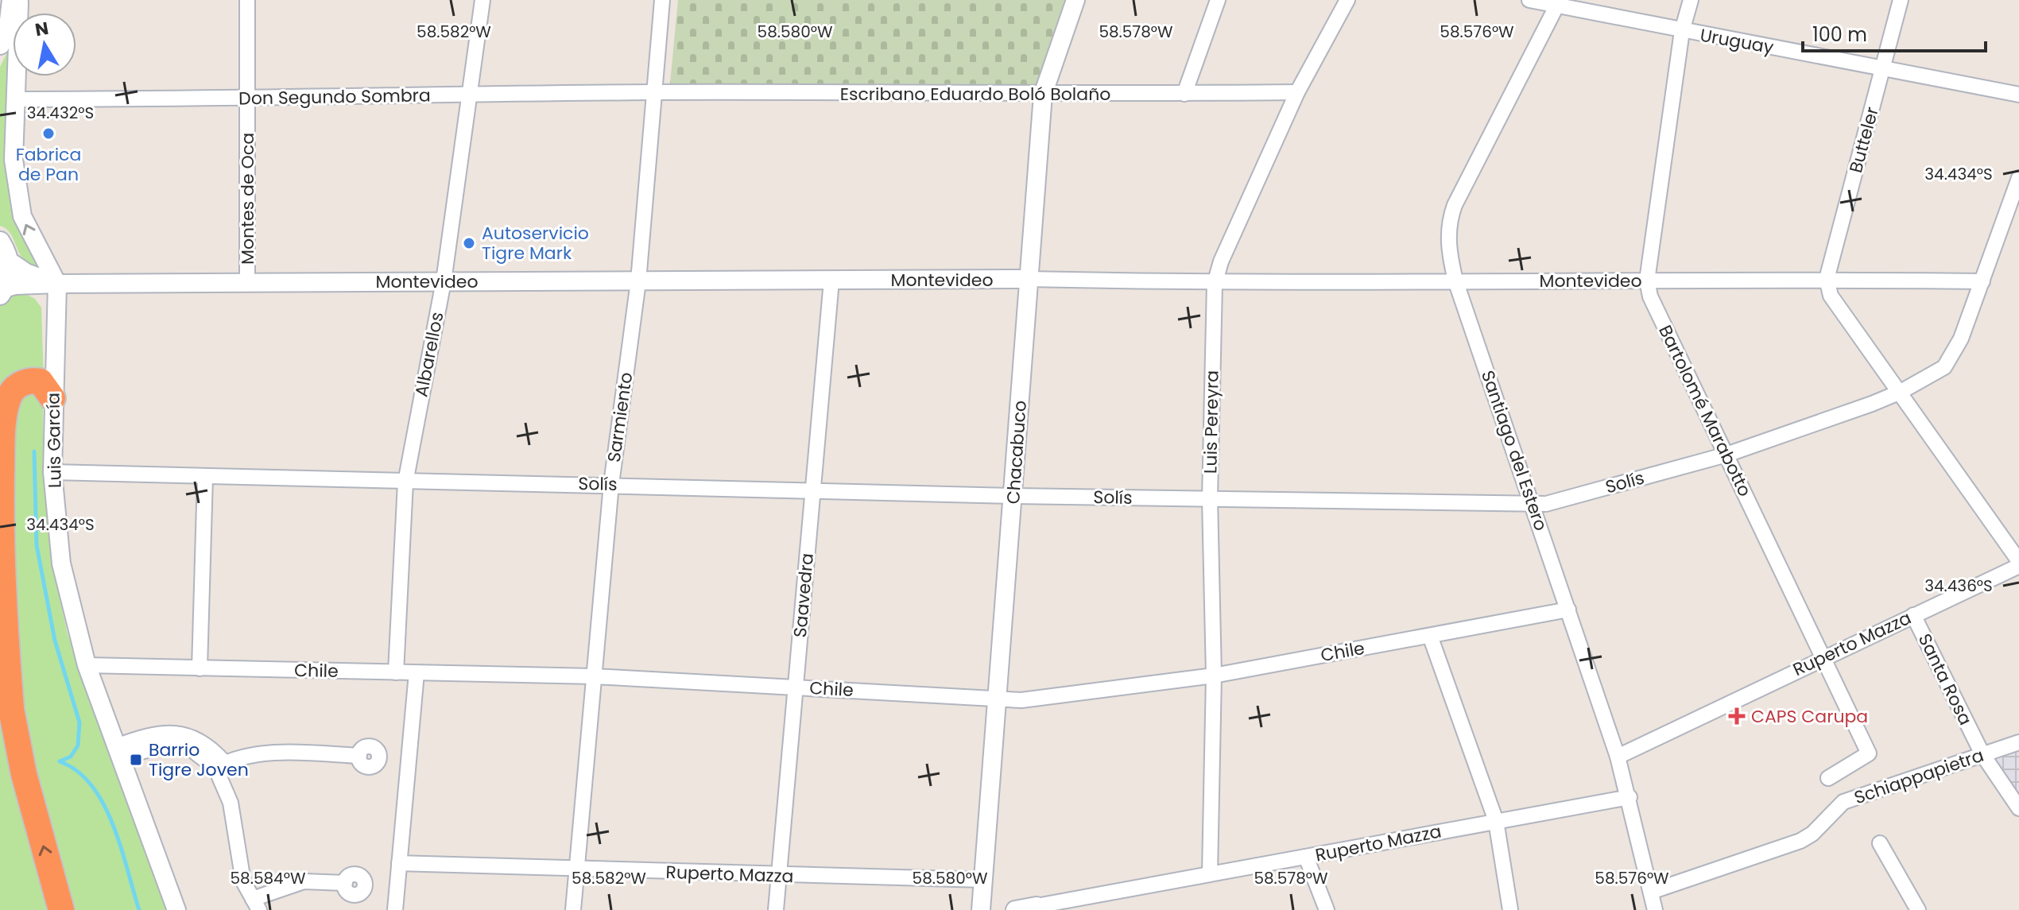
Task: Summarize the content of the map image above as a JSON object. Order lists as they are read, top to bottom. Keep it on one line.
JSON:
{"streets":{"street":["Uruguay","Escribano Eduardo Boló Bolaño","Don Segundo Sombra","Butteler","Montes de Oca","Montevideo","Albarellos","Bartolomé Marabotto","Sarmiento","Luis Pereyra","Luis García","Santiago del Estero","Chacabuco","Solís","Saavedra","Ruperto Mazza","Chile","Santa Rosa","Schiappapietra"]},"crossings":[["Uruguay","Butteler"],["Uruguay","Bartolomé Marabotto"],["Uruguay","Santiago del Estero"],["Escribano Eduardo Boló Bolaño","Don Segundo Sombra"],["Escribano Eduardo Boló Bolaño","Sarmiento"],["Escribano Eduardo Boló Bolaño","Luis Pereyra"],["Escribano Eduardo Boló Bolaño","Chacabuco"],["Don Segundo Sombra","Montes de Oca"],["Don Segundo Sombra","Albarellos"],["Don Segundo Sombra","Sarmiento"],["Butteler","Montevideo"],["Montes de Oca","Montevideo"],["Montevideo","Albarellos"],["Montevideo","Bartolomé Marabotto"],["Montevideo","Sarmiento"],["Montevideo","Luis Pereyra"],["Montevideo","Luis García"],["Montevideo","Santiago del Estero"],["Montevideo","Chacabuco"],["Montevideo","Solís"],["Montevideo","Saavedra"],["Albarellos","Solís"],["Albarellos","Chile"],["Bartolomé Marabotto","Solís"],["Bartolomé Marabotto","Ruperto Mazza"],["Sarmiento","Solís"],["Sarmiento","Ruperto Mazza"],["Sarmiento","Chile"],["Luis Pereyra","Solís"],["Luis Pereyra","Ruperto Mazza"],["Luis Pereyra","Chile"],["Luis García","Solís"],["Luis García","Chile"],["Santiago del Estero","Solís"],["Santiago del Estero","Ruperto Mazza"],["Santiago del Estero","Chile"],["Santiago del Estero","Schiappapietra"],["Chacabuco","Solís"],["Chacabuco","Ruperto Mazza"],["Chacabuco","Chile"],["Solís","Saavedra"],["Saavedra","Ruperto Mazza"],["Saavedra","Chile"],["Ruperto Mazza","Santa Rosa"],["Santa Rosa","Schiappapietra"]],"places":{"other":["Fabrica de Pan","Autoservicio Tigre Mark"],"health":["CAPS Carupa"],"transit":["Barrio Tigre Joven"]},"scale_bar":"100 m","north":"top","coordinates":["58.582°W","58.580°W","58.578°W","58.576°W","34.432°S","34.434°S","34.436°S","58.584°W"]}
